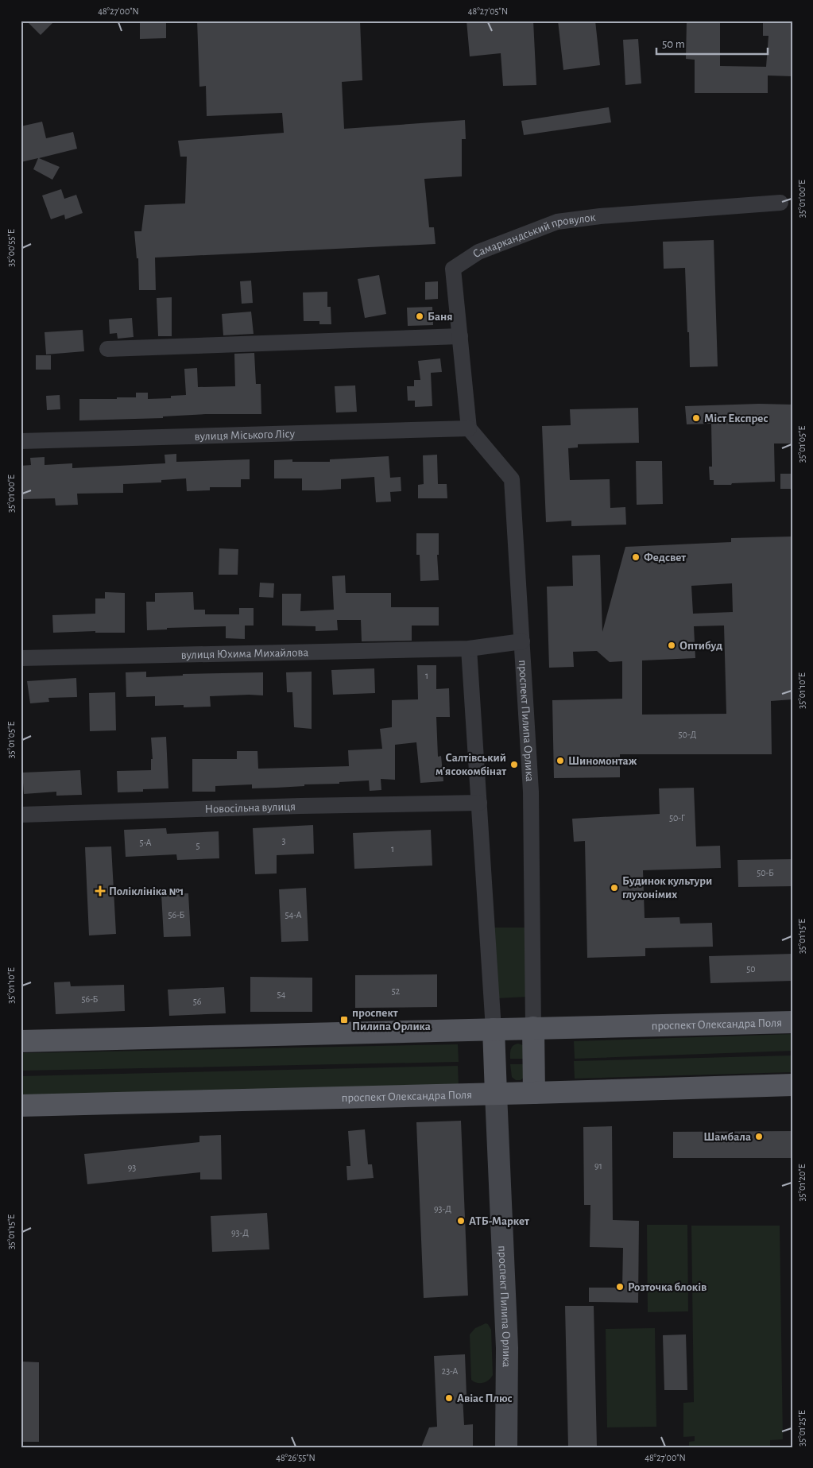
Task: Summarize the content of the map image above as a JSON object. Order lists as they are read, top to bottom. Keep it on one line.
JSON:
{"streets":{"main road":["проспект Пилипа Орлика","проспект Олександра Поля"],"street":["Самаркандський провулок","вулиця Міського Лісу","вулиця Юхима Михайлова","Новосільна вулиця"]},"crossings":[["Самаркандський провулок","вулиця Міського Лісу"],["Самаркандський провулок","проспект Пилипа Орлика"],["вулиця Міського Лісу","проспект Пилипа Орлика"],["вулиця Юхима Михайлова","проспект Пилипа Орлика"],["проспект Пилипа Орлика","проспект Олександра Поля"]],"places":{"other":["Баня","Міст Експрес","Федсвет","Оптибуд","Шиномонтаж","Салтівський м'ясокомбінат","Будинок культури глухонімих","Шамбала","АТБ-Маркет","Розточка блоків","Авіас Плюс"],"health":["Поліклініка №1"],"transit":["проспект Пилипа Орлика"]},"house_numbers":["1","50-Д","50-Г","3","5-А","5","1","50-Б","56-Б","54-А","50","52","54","56-Б","56","91","93","93-Д","93-Д","23-А"],"scale_bar":"50 m","coordinates":["48°27'00\"N","48°27'05\"N","35°01'00\"E","35°00'55\"E","35°01'05\"E","35°01'10\"E","35°01'15\"E","35°01'20\"E","35°01'25\"E","48°26'55\"N"]}
